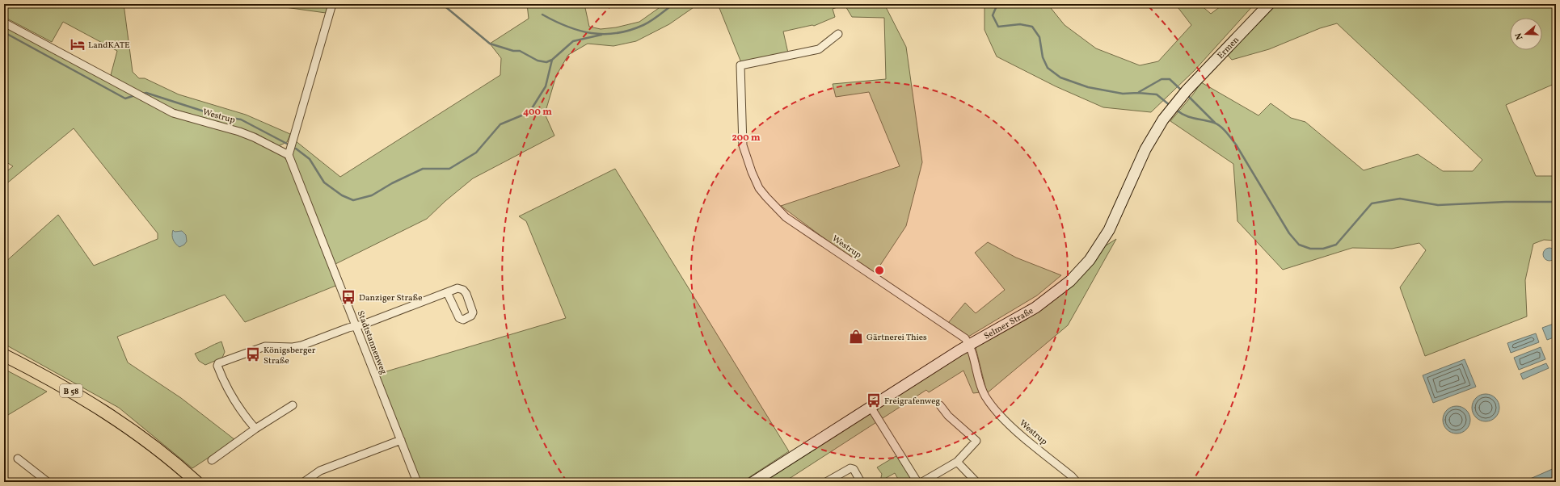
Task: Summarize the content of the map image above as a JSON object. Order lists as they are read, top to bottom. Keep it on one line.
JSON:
{"streets":{"main road":["Ermen","Selmer Straße","B 58"],"street":["Westrup","Stadtstannenweg"]},"crossings":[["Ermen","Selmer Straße"],["Westrup","Selmer Straße"],["Westrup","Stadtstannenweg"]],"places":{"hotel":["LandKATE"],"bus stop":["Danziger Straße","Königsberger Straße","Freigrafenweg"],"shop":["Gärtnerei Thies"]},"north":"left","rings":["400 m","200 m"]}
